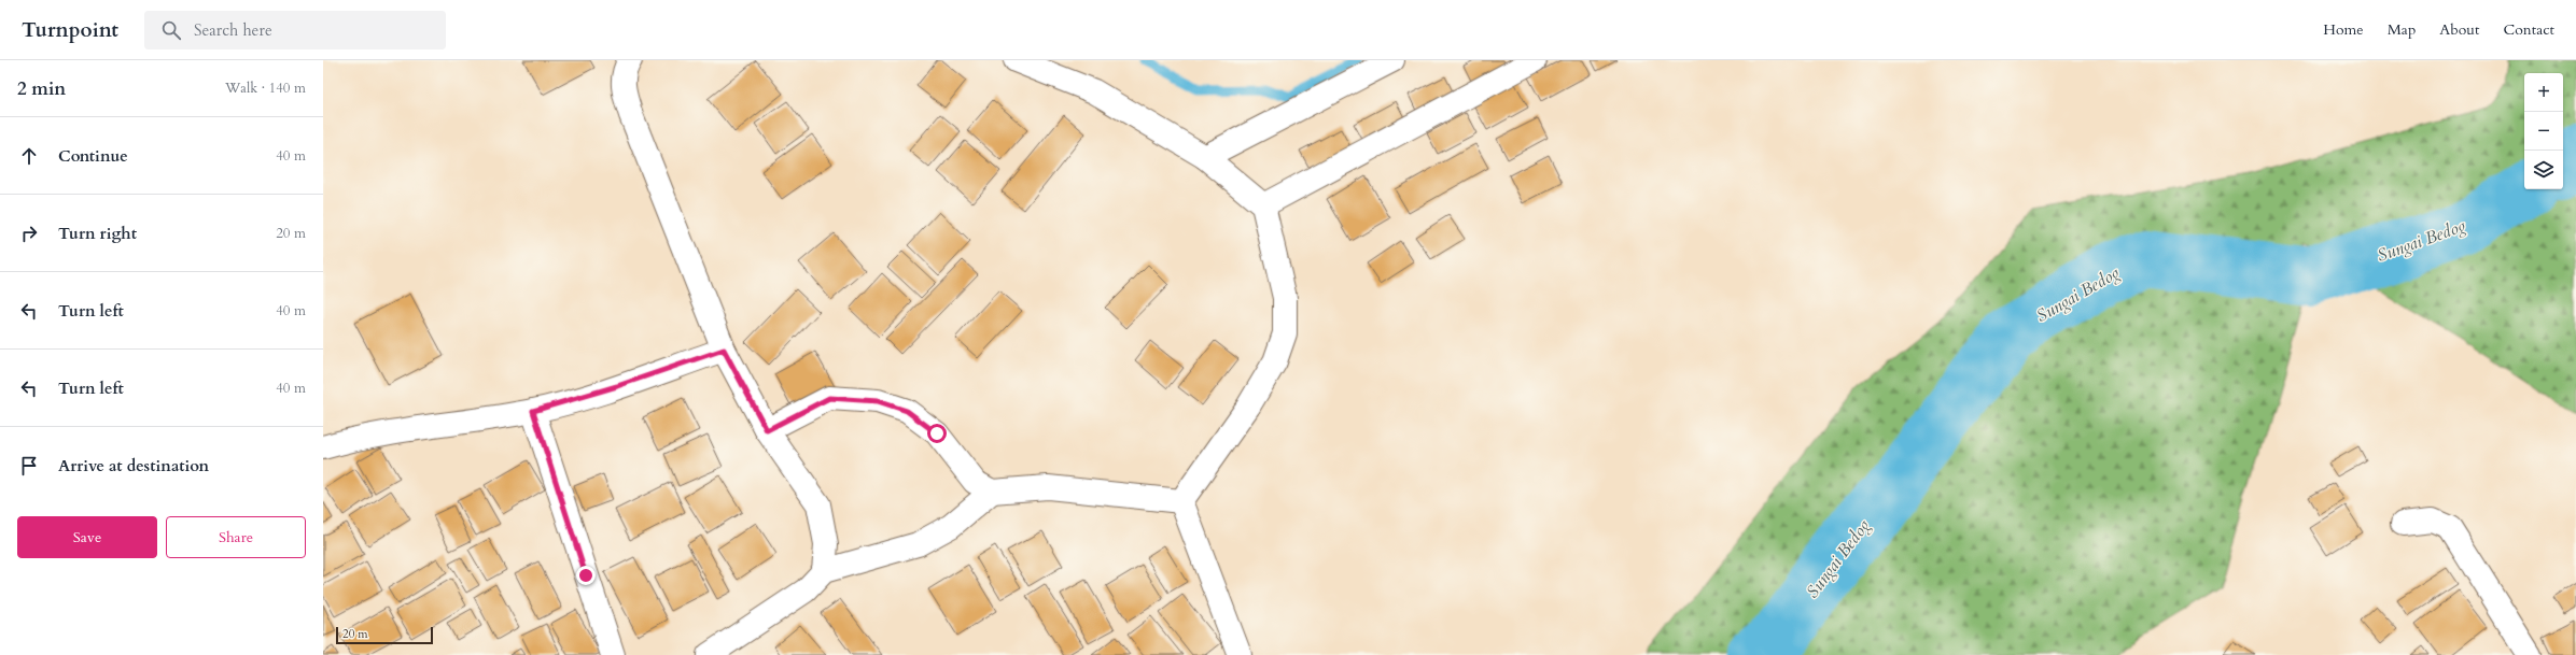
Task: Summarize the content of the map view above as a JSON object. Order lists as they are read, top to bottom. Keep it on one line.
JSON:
{"water":["Sungai Bedog"],"scale_bar":"20 m","page":{"header":"Turnpoint","search":"Search here","nav":["Home","Map","About","Contact"],"heading":["2 min","Walk · 140 m"],"map_buttons":["+","−"],"list":[["Continue","40 m"],["Turn right","20 m"],["Turn left","40 m"],["Turn left","40 m"],"Arrive at destination"],"buttons":["Save","Share"],"scale":"20 m"}}
